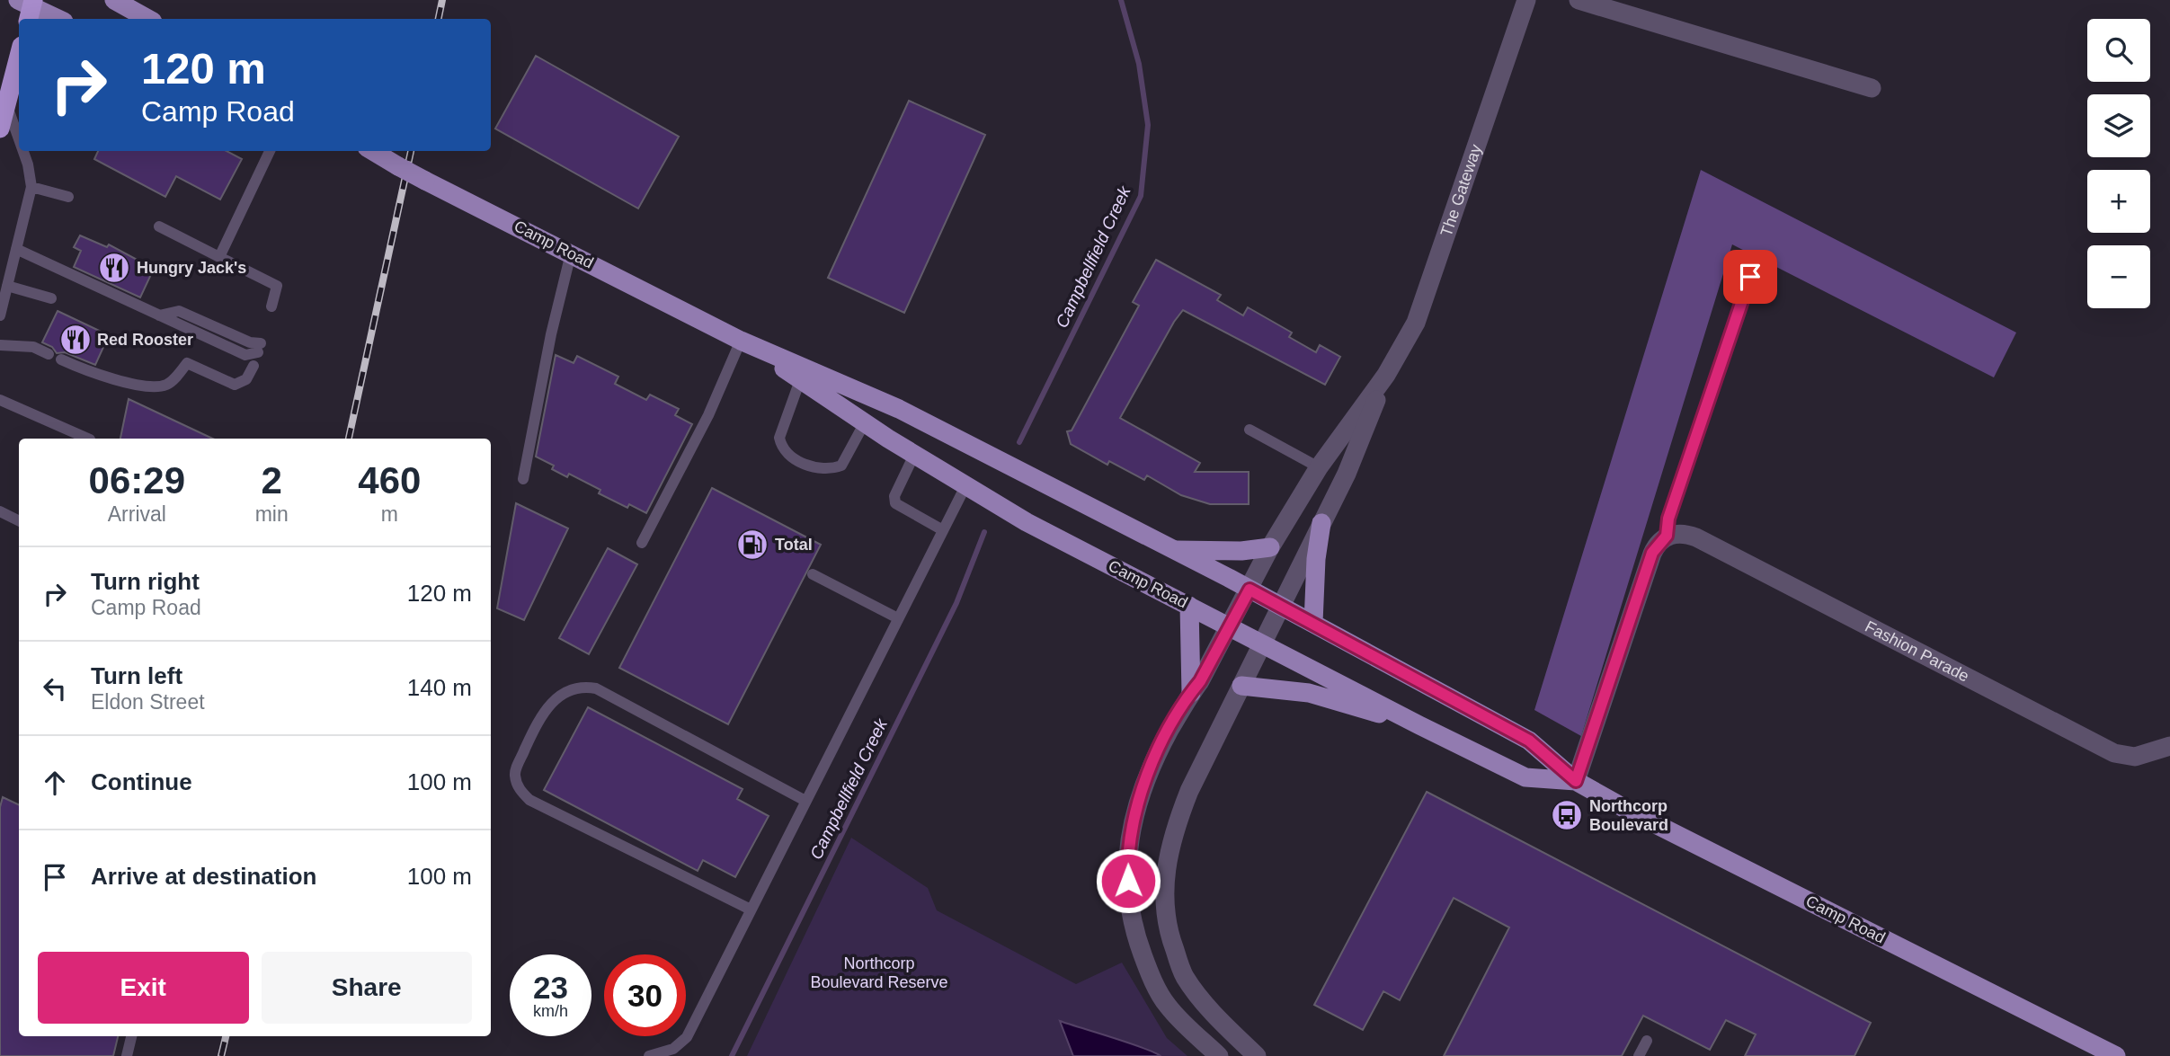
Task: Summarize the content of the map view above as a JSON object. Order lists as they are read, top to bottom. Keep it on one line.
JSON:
{"streets":{"main road":["Camp Road"],"street":["The Gateway","Fashion Parade"]},"crossings":[["The Gateway","Camp Road"]],"water":["Campbellfield Creek"],"parks":["Northcorp Boulevard Reserve"],"places":{"restaurant":["Hungry Jack's","Red Rooster"],"fuel station":["Total"],"bus stop":["Northcorp Boulevard"]},"page":{"map_buttons":["+","−"],"turn":["120 m","Camp Road"],"eta":["06:29","Arrival","2","min","460","m"],"list":[{"name":"Turn right","note":"Camp Road","value":"120 m"},{"name":"Turn left","note":"Eldon Street","value":"140 m"},{"name":"Continue","value":"100 m"},{"name":"Arrive at destination","value":"100 m"}],"buttons":["Exit","Share"],"speed":"23 km/h","limit":"30"}}
